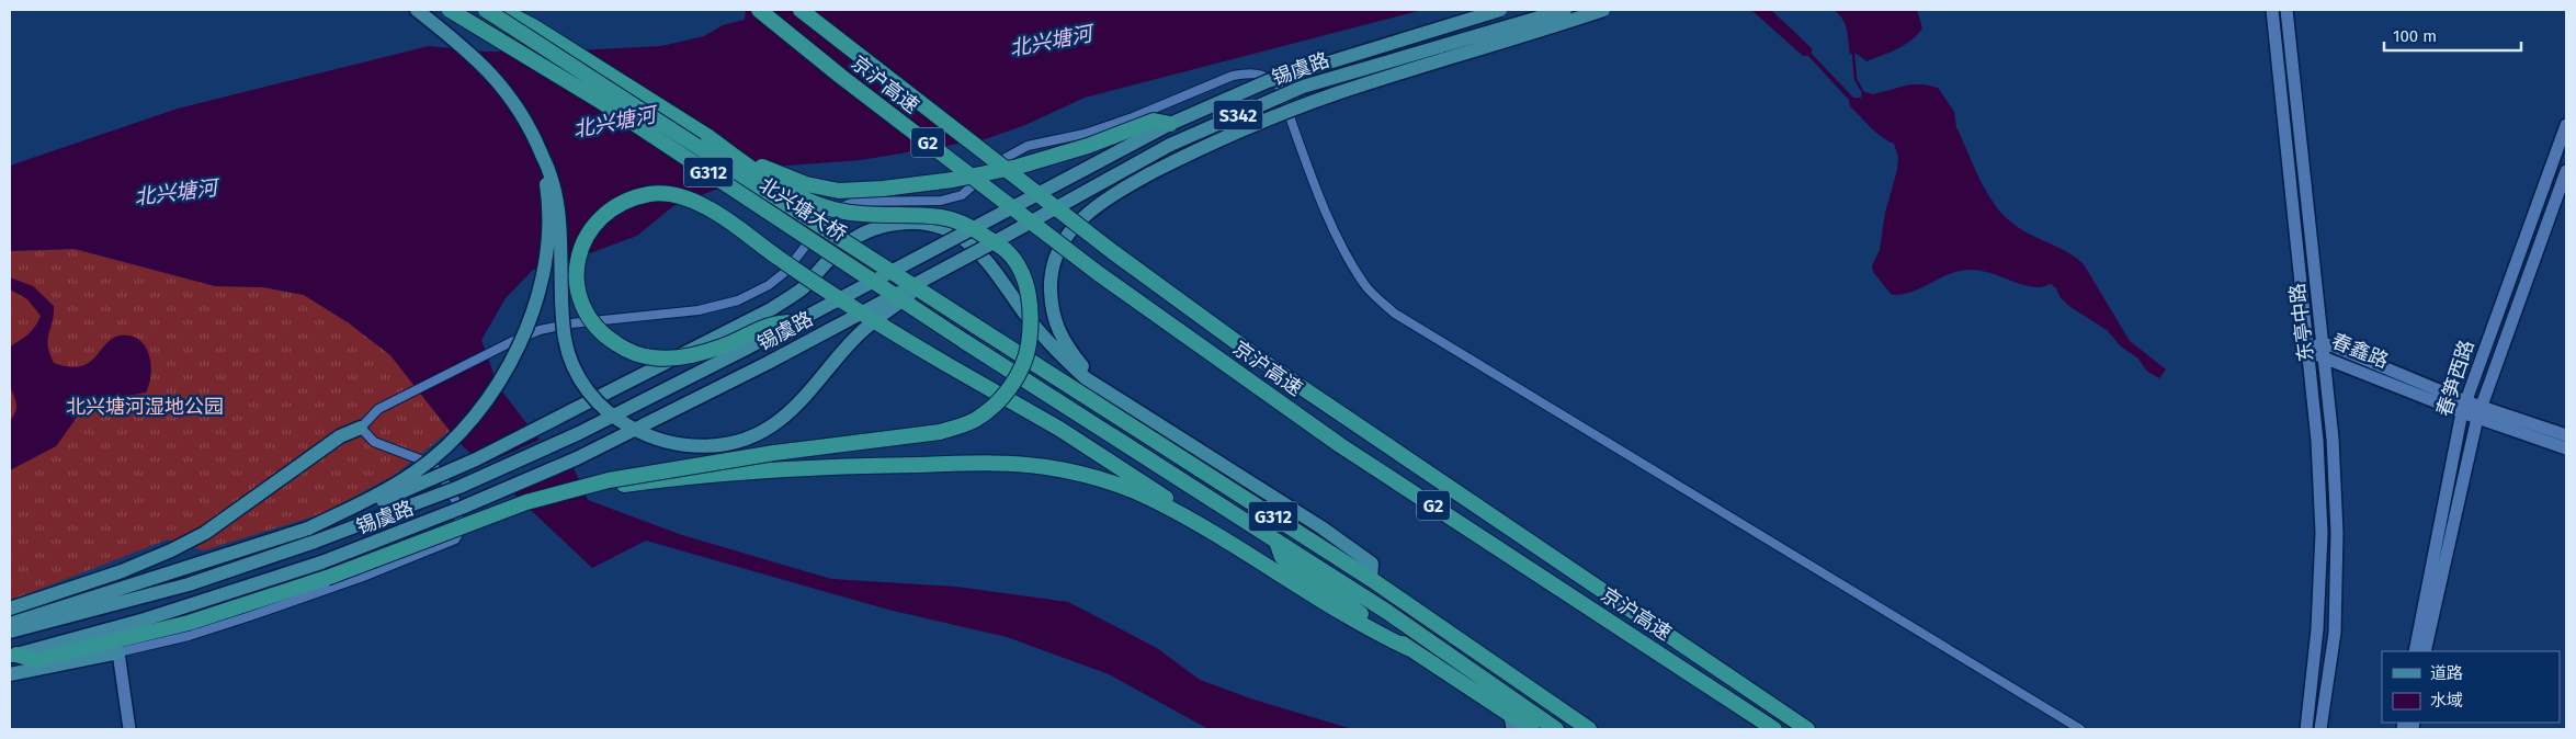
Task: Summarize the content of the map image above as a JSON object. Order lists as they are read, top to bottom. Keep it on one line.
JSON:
{"streets":{"highway":["京沪高速","G2","G312","北兴塘大桥"],"main road":["锡虞路","S342","东亭中路","春鑫路","春笋西路"]},"crossings":[["G312","北兴塘大桥"],["东亭中路","春鑫路"],["春鑫路","春笋西路"]],"water":["北兴塘河"],"parks":["北兴塘河湿地公园"],"legend":["道路","水域"],"scale_bar":"100 m"}
